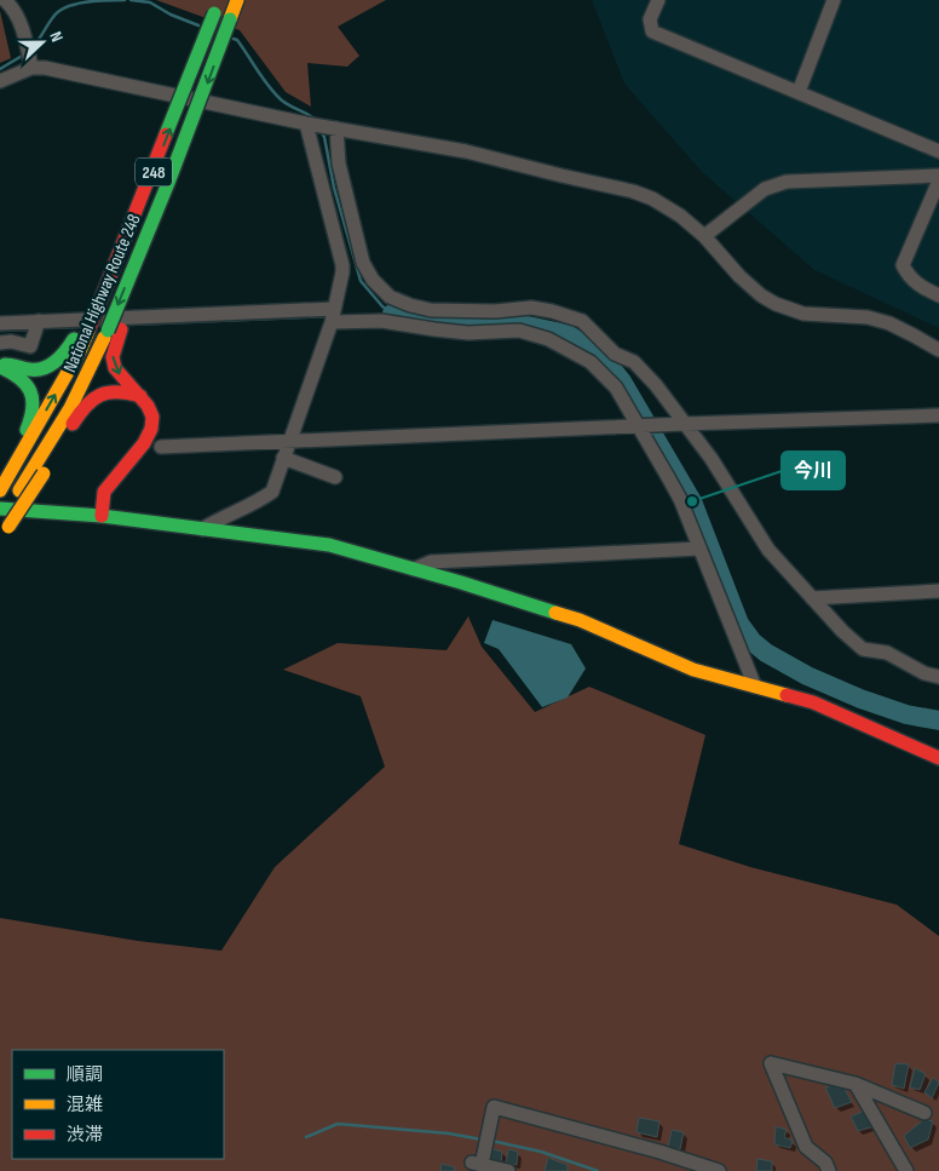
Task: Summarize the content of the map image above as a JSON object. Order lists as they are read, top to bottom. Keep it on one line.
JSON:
{"streets":{"main road":["248","National Highway Route 248"]},"places":["今川"],"legend":["順調","混雑","渋滞"],"north":"right"}
